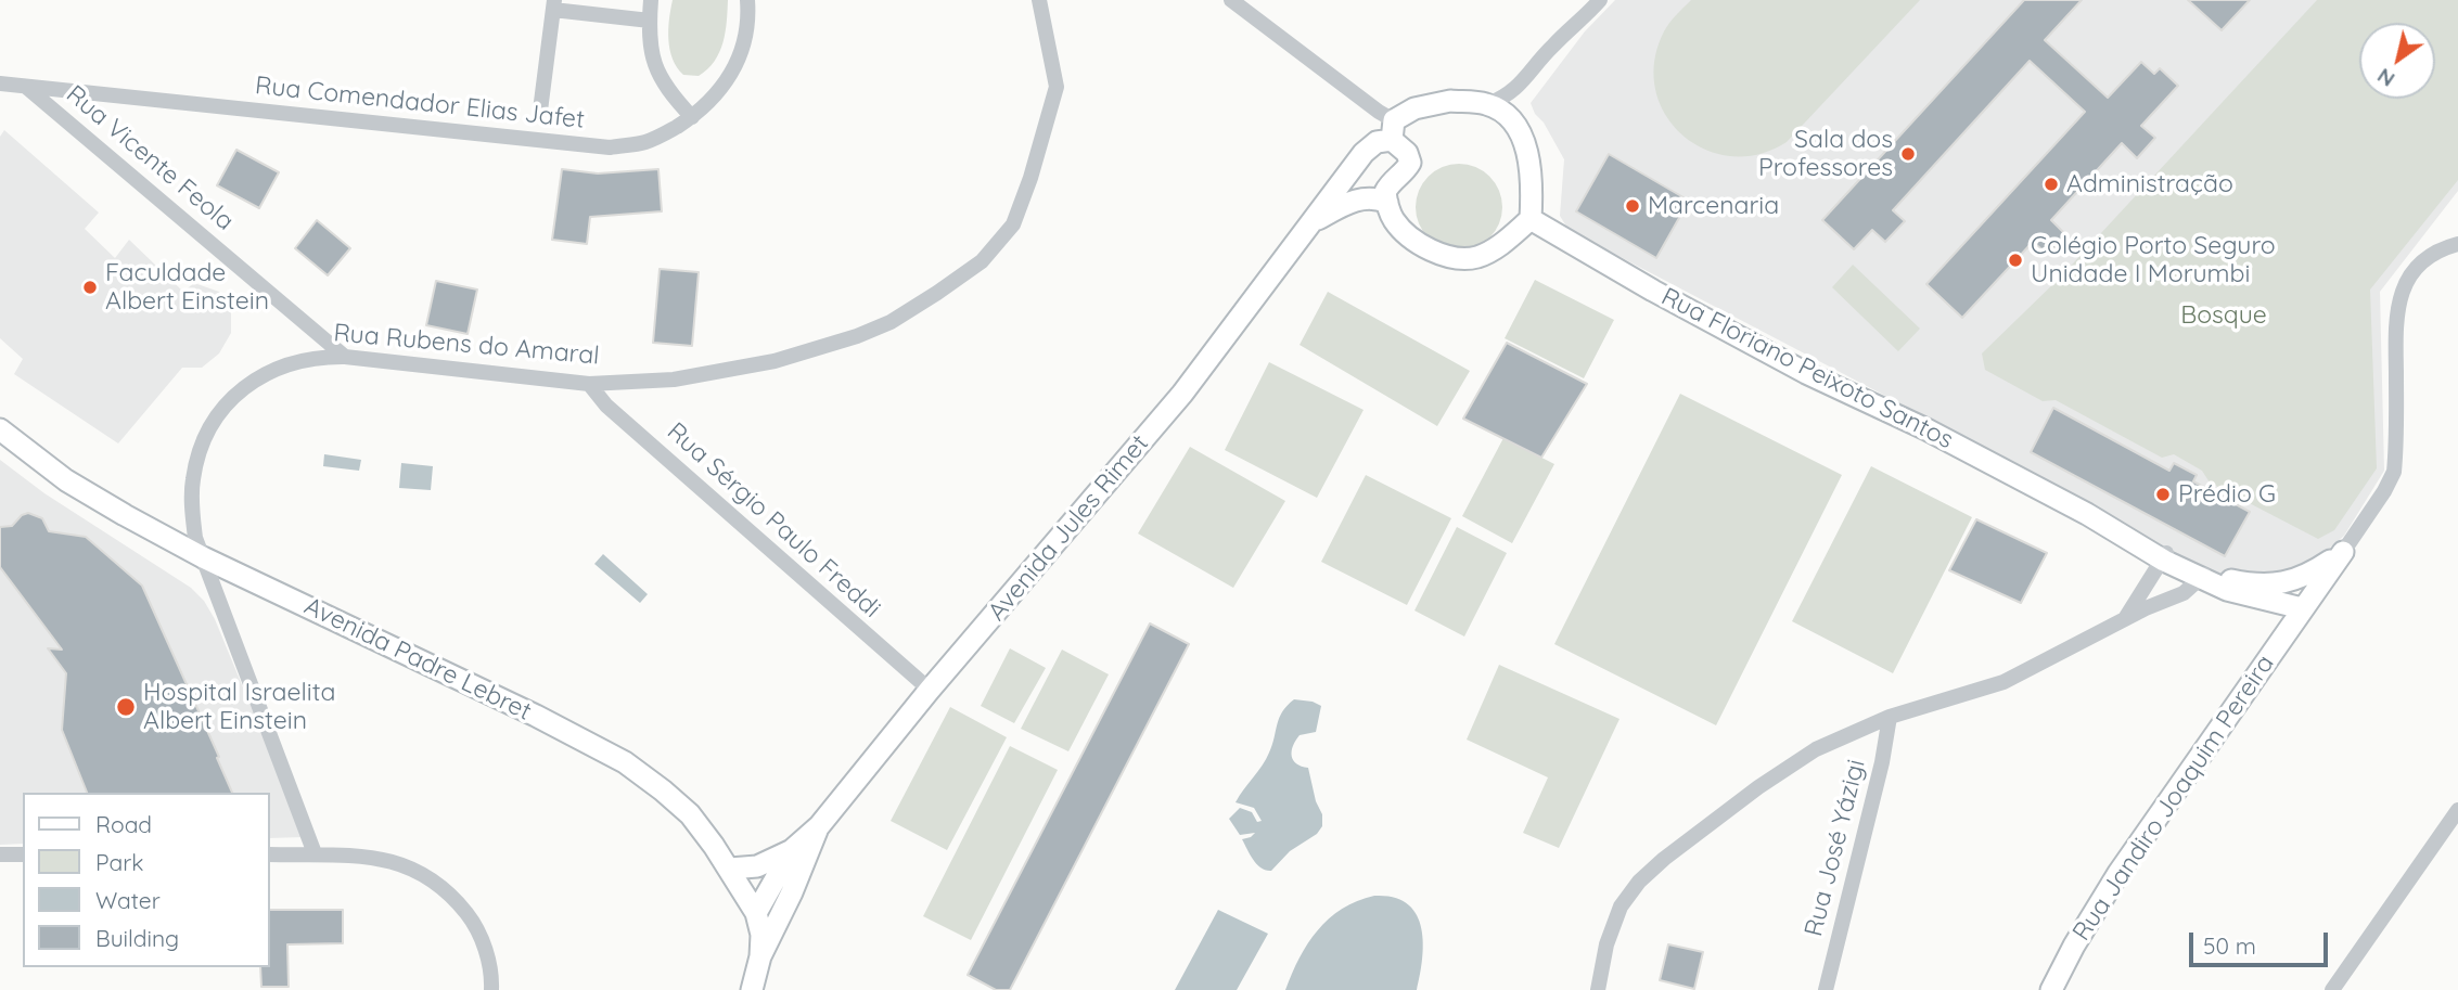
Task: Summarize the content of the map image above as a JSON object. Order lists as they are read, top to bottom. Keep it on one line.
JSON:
{"streets":{"street":["Rua Comendador Elias Jafet","Rua Vicente Feola","Rua Rubens do Amaral","Rua Floriano Peixoto Santos","Rua Sérgio Paulo Freddi","Avenida Jules Rimet","Avenida Padre Lebret","Rua Jandiro Joaquim Pereira","Rua José Yázigi"]},"crossings":[["Rua Comendador Elias Jafet","Rua Vicente Feola"],["Rua Vicente Feola","Rua Rubens do Amaral"],["Rua Rubens do Amaral","Rua Sérgio Paulo Freddi"],["Rua Rubens do Amaral","Avenida Padre Lebret"],["Rua Floriano Peixoto Santos","Avenida Jules Rimet"],["Rua Floriano Peixoto Santos","Rua Jandiro Joaquim Pereira"],["Rua Sérgio Paulo Freddi","Avenida Jules Rimet"],["Avenida Jules Rimet","Avenida Padre Lebret"]],"parks":["Bosque"],"places":["Sala dos Professores","Administração","Marcenaria","Colégio Porto Seguro Unidade I Morumbi","Faculdade Albert Einstein","Prédio G","Hospital Israelita Albert Einstein"],"legend":["Road","Park","Water","Building"],"scale_bar":"50 m","north":"bottom left"}
